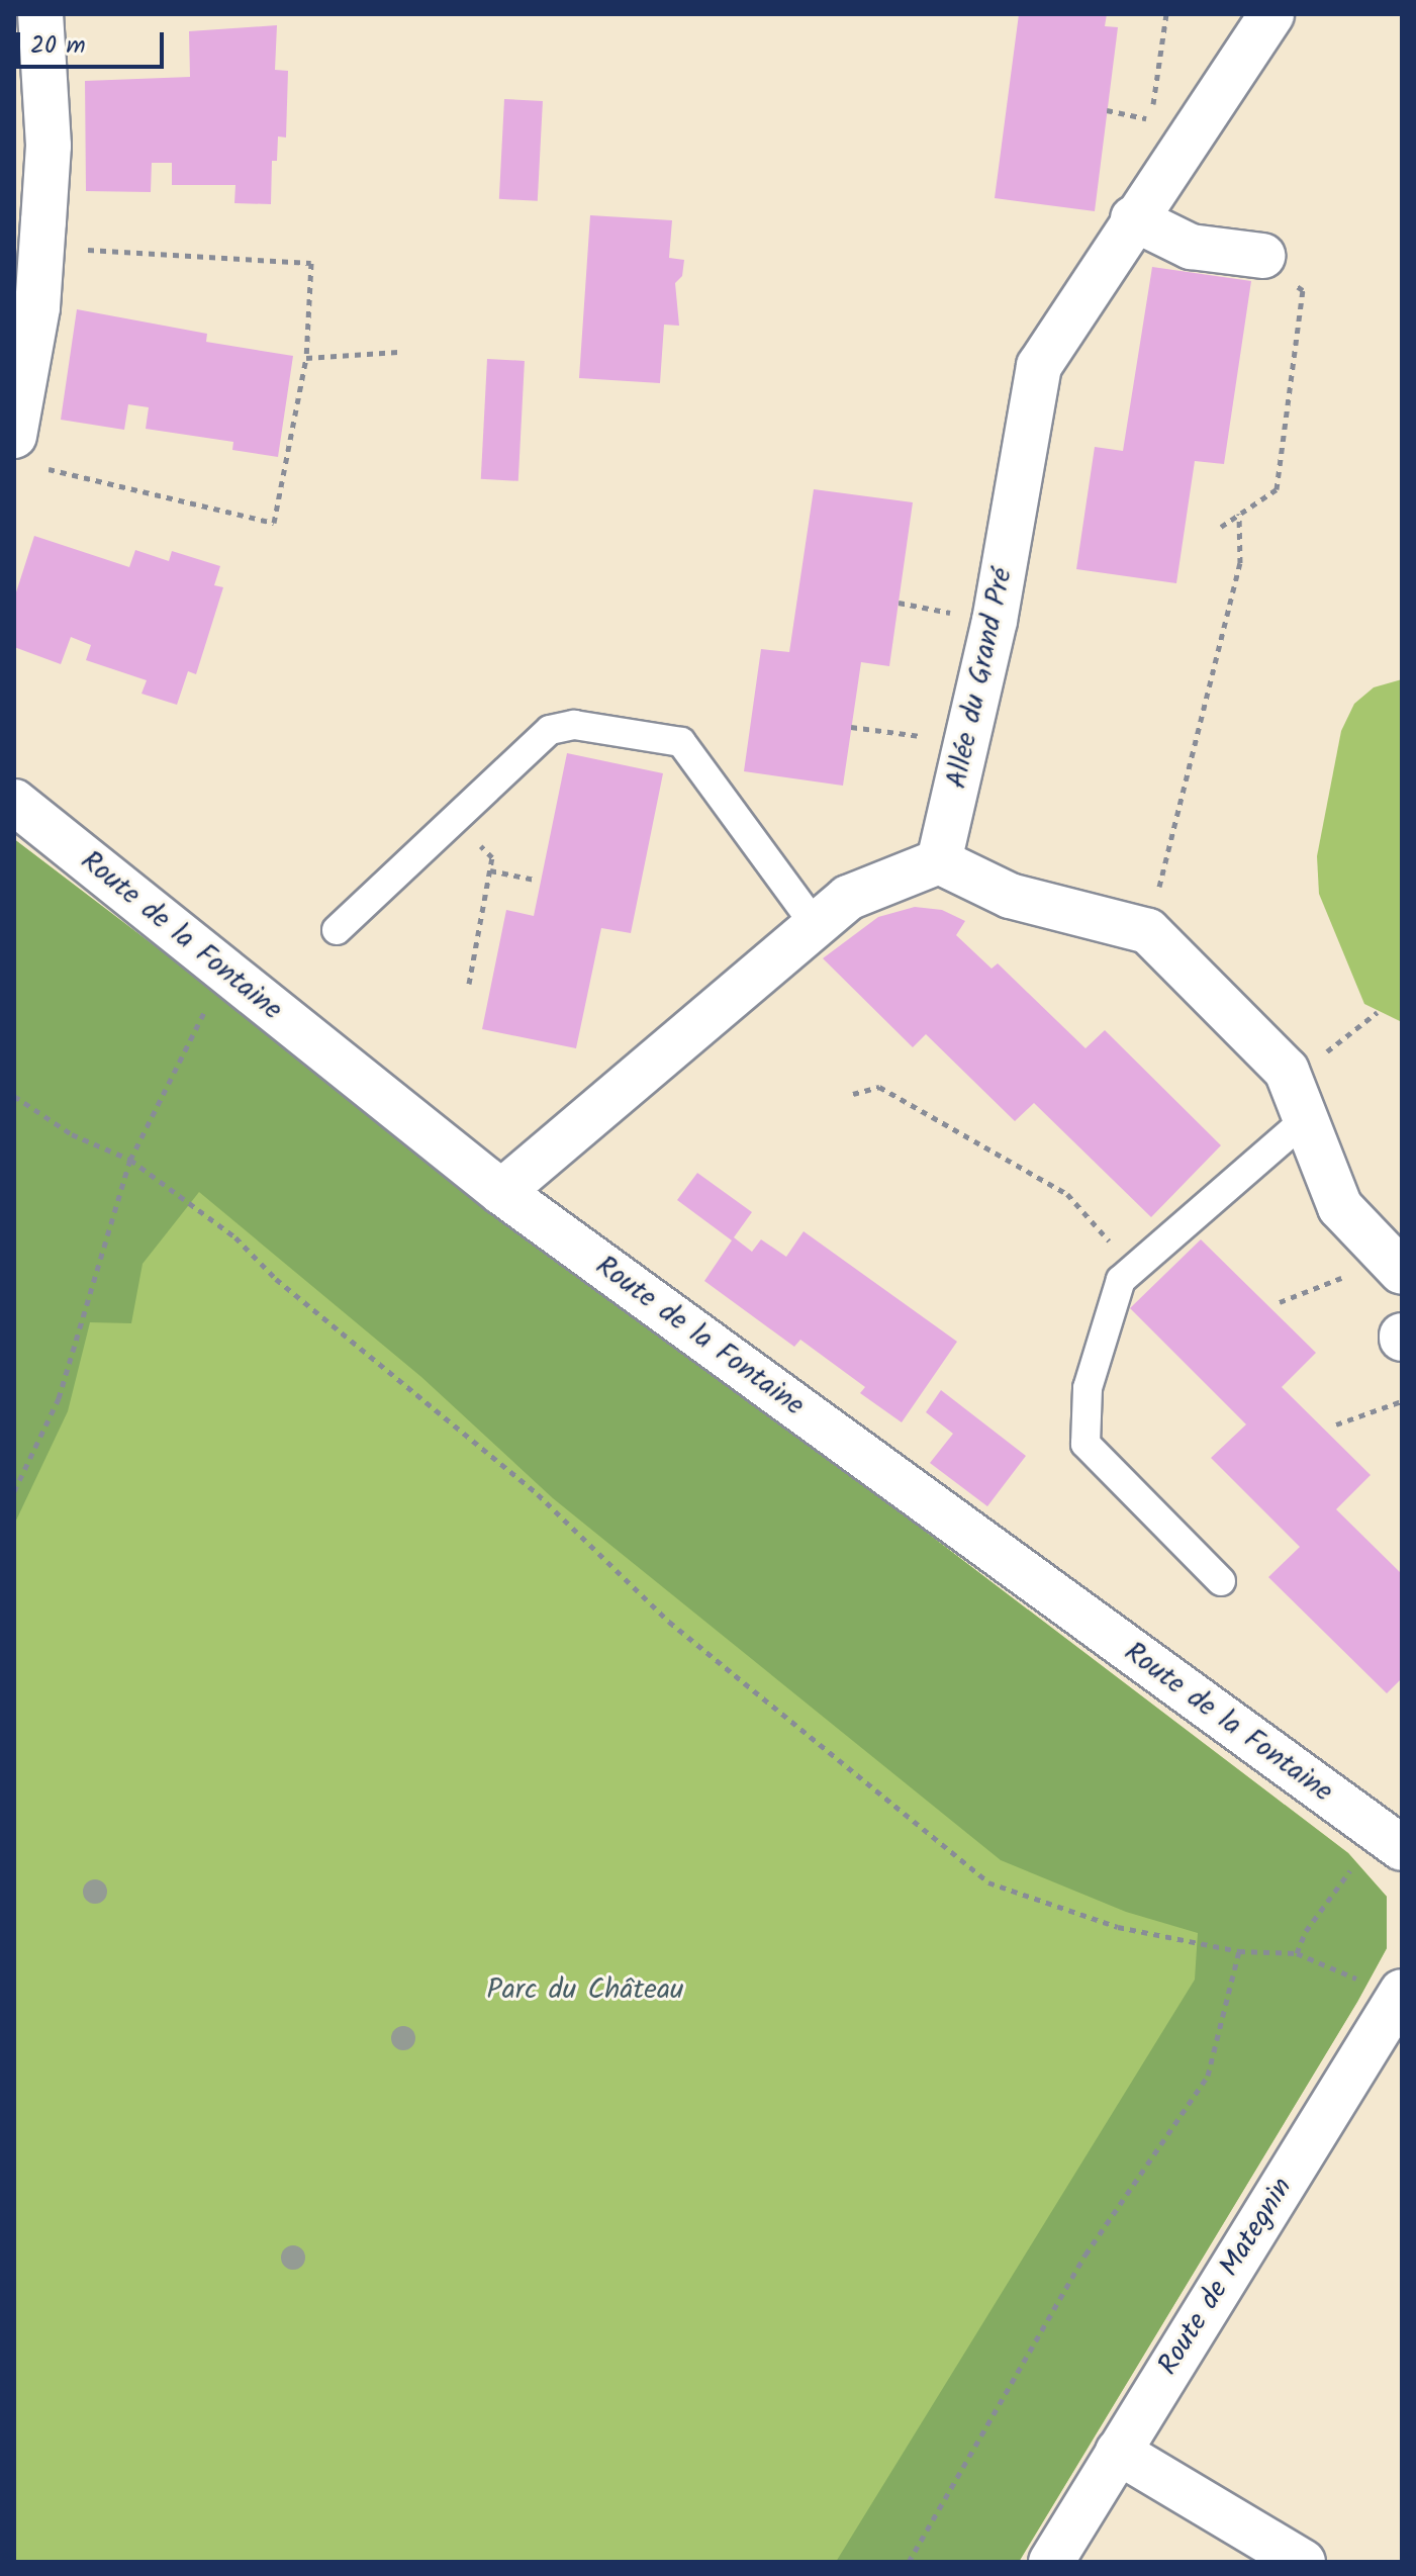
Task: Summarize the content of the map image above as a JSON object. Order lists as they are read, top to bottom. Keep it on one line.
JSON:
{"streets":{"street":["Allée du Grand Pré","Route de la Fontaine","Route de Mategnin"]},"parks":["Parc du Château"],"scale_bar":"20 m"}
